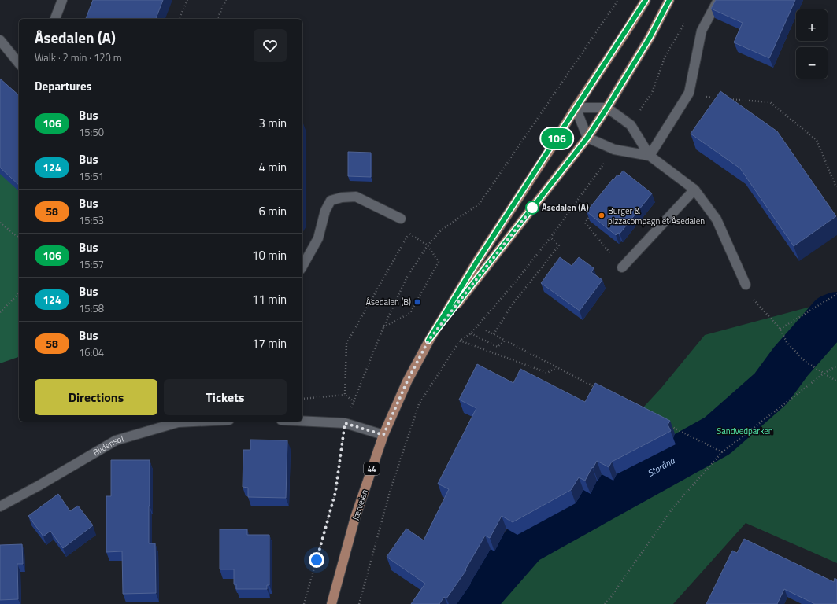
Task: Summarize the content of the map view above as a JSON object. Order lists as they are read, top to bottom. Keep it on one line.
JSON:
{"streets":{"main road":["44","Jærveien"],"street":["Blidensol"]},"water":["Storåna"],"parks":["Sandvedparken"],"places":{"other":["Åsedalen (A)","Burger & pizzacompagniet Åsedalen"],"transit":["Åsedalen (B)"]},"lines":["bus line 106"],"page":{"on_map":"106","map_buttons":["+","−"],"heading":[["Åsedalen (A)","Walk · 2 min · 120 m"],"Departures"],"list":[{"mark":"106","name":"Bus","note":"15:50","value":"3 min"},{"mark":"124","name":"Bus","note":"15:51","value":"4 min"},{"mark":"58","name":"Bus","note":"15:53","value":"6 min"},{"mark":"106","name":"Bus","note":"15:57","value":"10 min"},{"mark":"124","name":"Bus","note":"15:58","value":"11 min"},{"mark":"58","name":"Bus","note":"16:04","value":"17 min"}],"buttons":["Directions","Tickets"]}}
